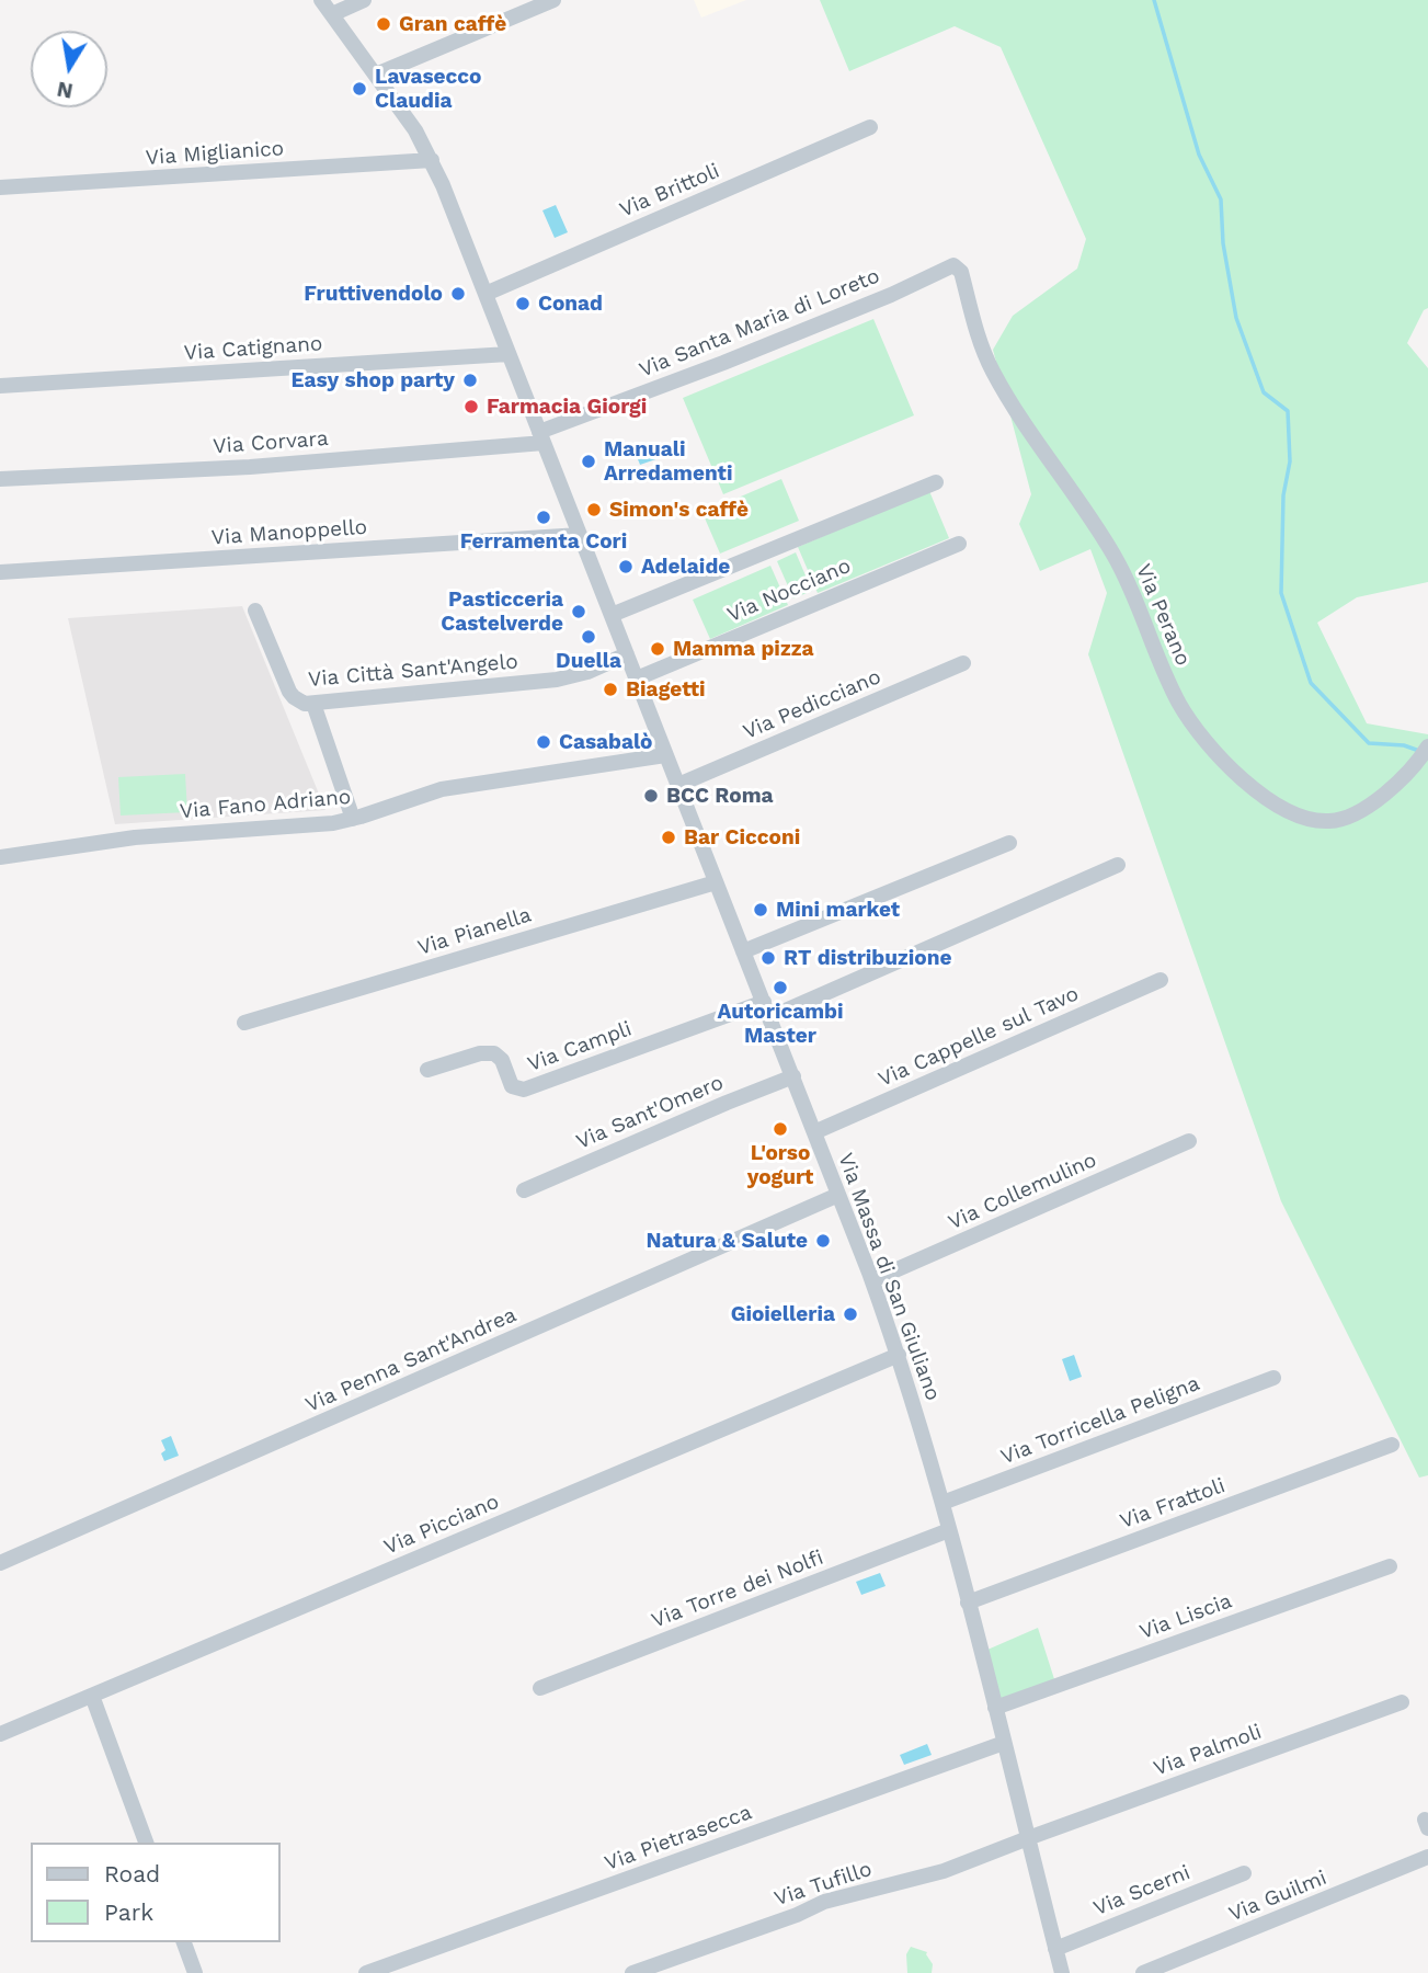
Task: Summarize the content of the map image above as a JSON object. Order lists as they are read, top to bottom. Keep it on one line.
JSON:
{"streets":{"street":["Via Miglianico","Via Brittoli","Via Santa Maria di Loreto","Via Catignano","Via Corvara","Via Manoppello","Via Nocciano","Via Perano","Via Città Sant'Angelo","Via Pedicciano","Via Fano Adriano","Via Pianella","Via Cappelle sul Tavo","Via Campli","Via Sant'Omero","Via Collemulino","Via Massa di San Giuliano","Via Penna Sant'Andrea","Via Torricella Peligna","Via Frattoli","Via Picciano","Via Torre dei Nolfi","Via Liscia","Via Palmoli","Via Pietrasecca","Via Tufillo","Via Scerni","Via Guilmi"]},"crossings":[["Via Miglianico","Via Massa di San Giuliano"],["Via Brittoli","Via Massa di San Giuliano"],["Via Santa Maria di Loreto","Via Corvara"],["Via Santa Maria di Loreto","Via Perano"],["Via Santa Maria di Loreto","Via Massa di San Giuliano"],["Via Catignano","Via Massa di San Giuliano"],["Via Corvara","Via Massa di San Giuliano"],["Via Manoppello","Via Massa di San Giuliano"],["Via Nocciano","Via Massa di San Giuliano"],["Via Città Sant'Angelo","Via Massa di San Giuliano"],["Via Pedicciano","Via Massa di San Giuliano"],["Via Fano Adriano","Via Massa di San Giuliano"],["Via Pianella","Via Massa di San Giuliano"],["Via Cappelle sul Tavo","Via Massa di San Giuliano"],["Via Campli","Via Massa di San Giuliano"],["Via Sant'Omero","Via Massa di San Giuliano"],["Via Collemulino","Via Massa di San Giuliano"],["Via Massa di San Giuliano","Via Penna Sant'Andrea"],["Via Massa di San Giuliano","Via Torricella Peligna"],["Via Massa di San Giuliano","Via Frattoli"],["Via Massa di San Giuliano","Via Picciano"],["Via Massa di San Giuliano","Via Torre dei Nolfi"],["Via Massa di San Giuliano","Via Liscia"],["Via Massa di San Giuliano","Via Palmoli"],["Via Massa di San Giuliano","Via Pietrasecca"],["Via Massa di San Giuliano","Via Tufillo"],["Via Massa di San Giuliano","Via Scerni"],["Via Palmoli","Via Tufillo"]],"places":["Gran caffè","Lavasecco Claudia","Fruttivendolo","Conad","Easy shop party","Farmacia Giorgi","Manuali Arredamenti","Simon's caffè","Ferramenta Cori","Adelaide","Pasticceria Castelverde","Duella","Mamma pizza","Biagetti","Casabalò","BCC Roma","Bar Cicconi","Mini market","RT distribuzione","Autoricambi Master","L'orso yogurt","Natura & Salute","Gioielleria"],"legend":["Road","Park"],"north":"bottom"}
